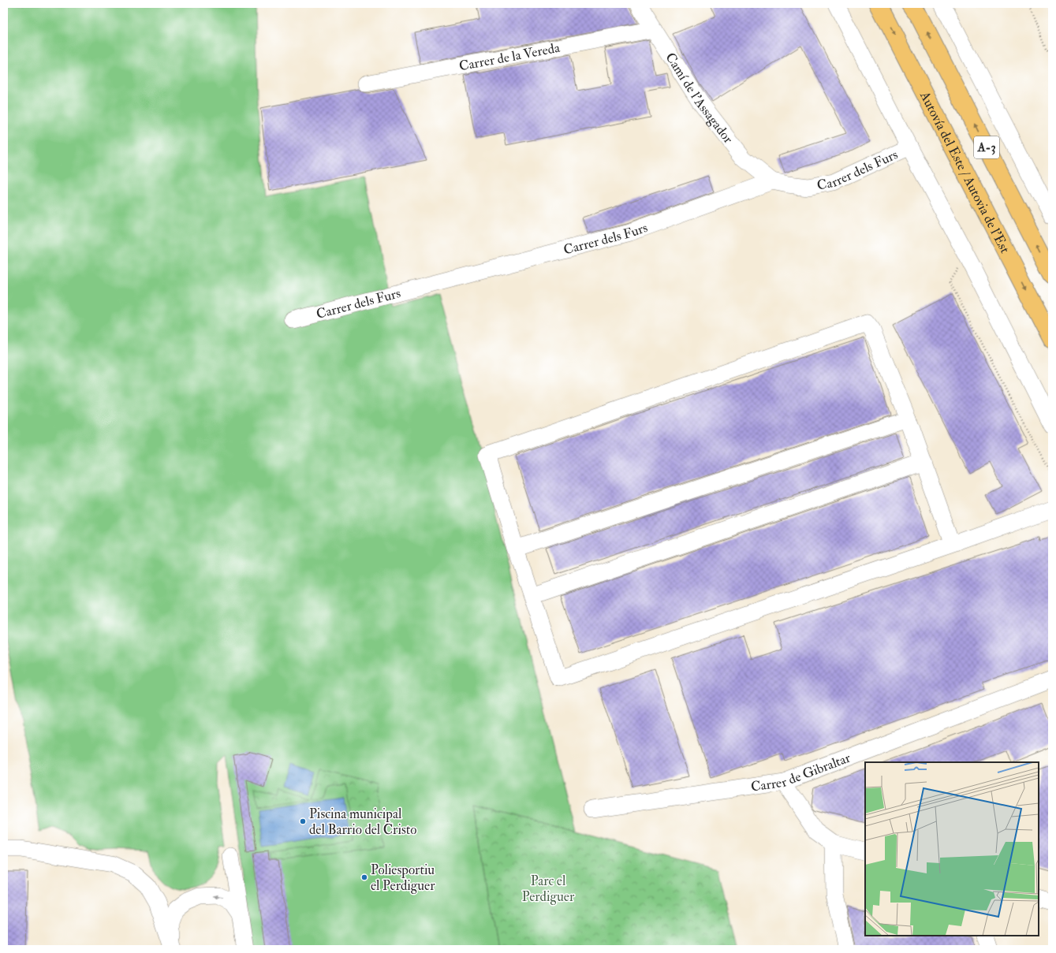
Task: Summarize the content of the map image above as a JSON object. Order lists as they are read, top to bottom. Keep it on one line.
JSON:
{"streets":{"highway":["A-3","Autovía del Este / Autovia de l'Est"],"street":["Carrer de la Vereda","Camí de l'Assagador","Carrer dels Furs","Carrer de Gibraltar"]},"crossings":[["Carrer de la Vereda","Camí de l'Assagador"],["Camí de l'Assagador","Carrer dels Furs"]],"parks":["Parc el Perdiguer"],"places":["Piscina municipal del Barrio del Cristo","Poliesportiu el Perdiguer"]}
